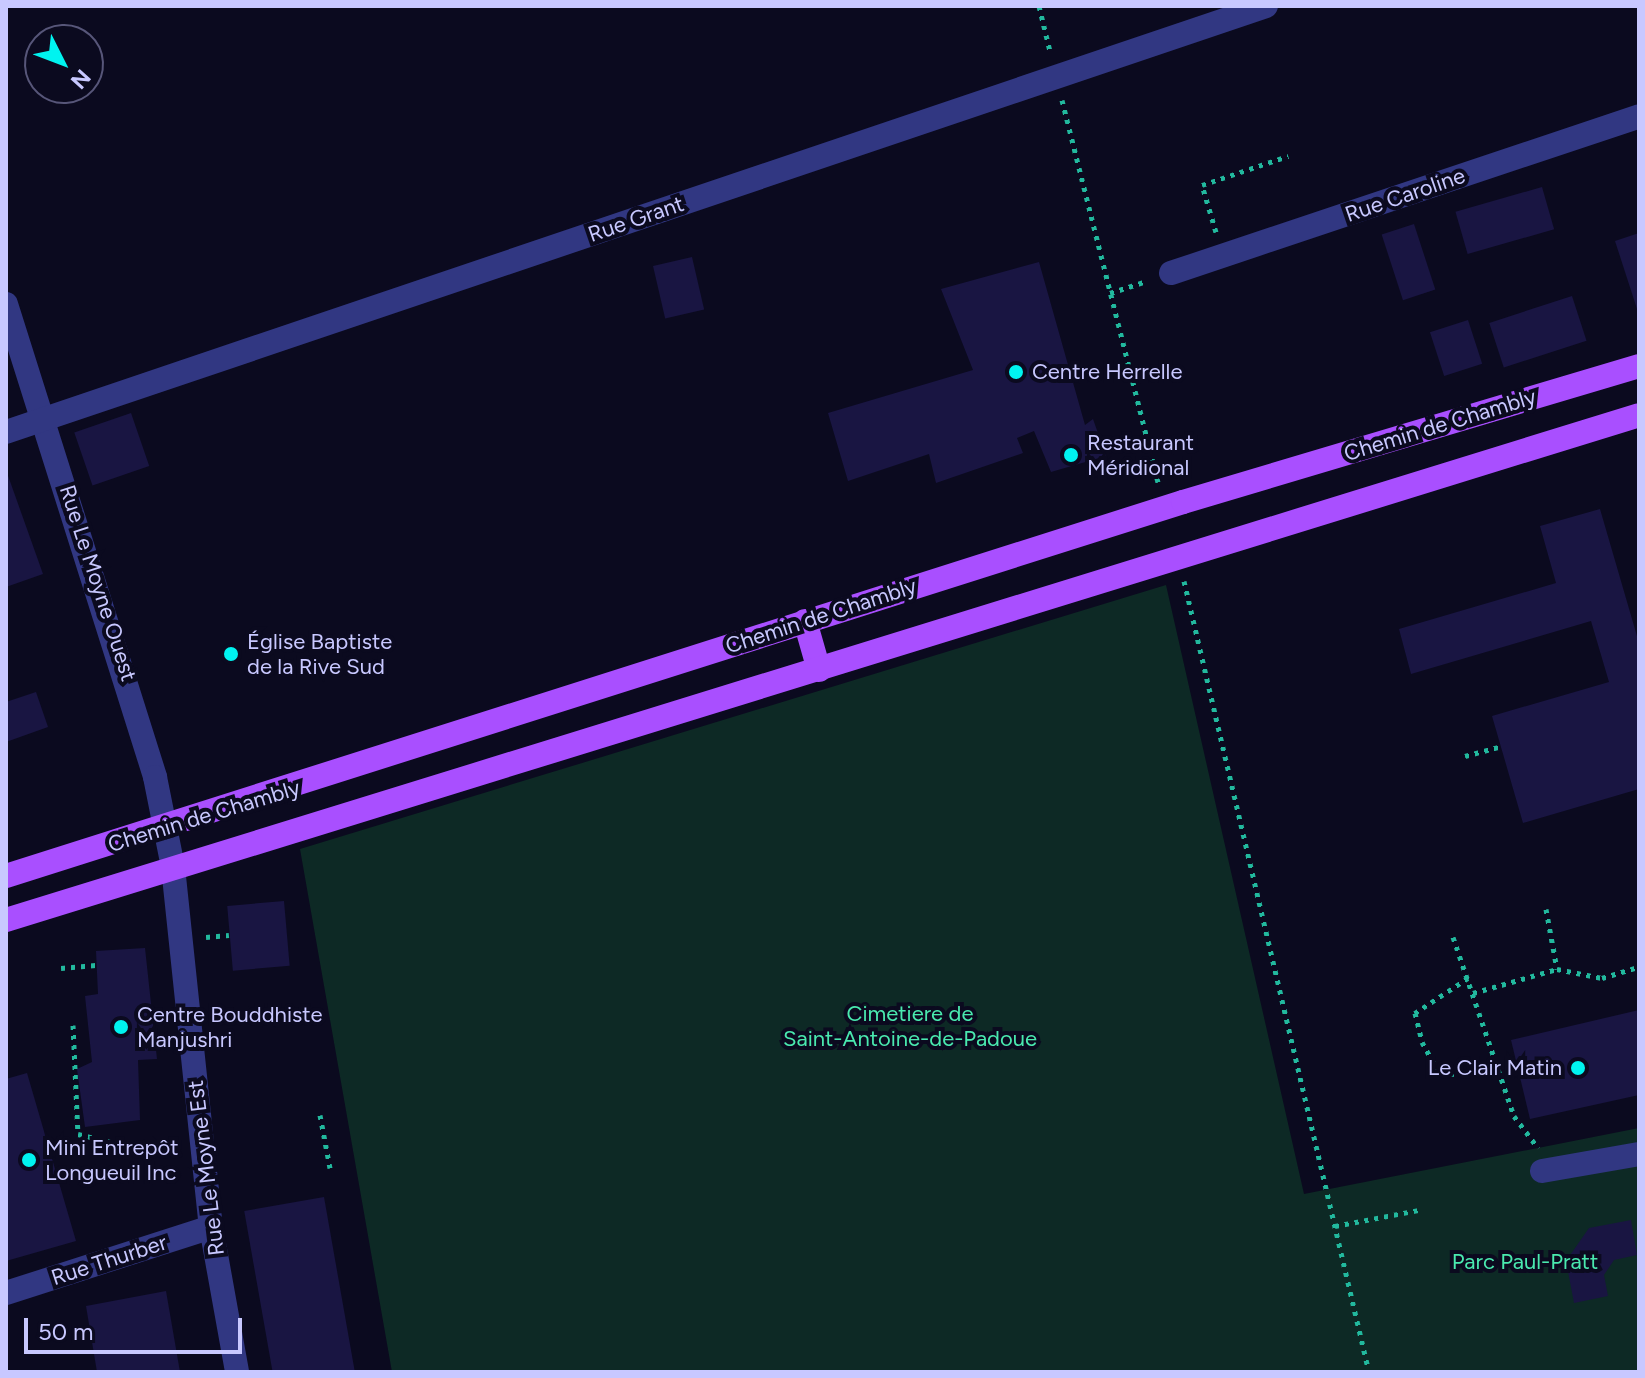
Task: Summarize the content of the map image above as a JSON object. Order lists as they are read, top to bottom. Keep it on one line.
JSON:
{"streets":{"main road":["Chemin de Chambly"],"street":["Rue Caroline","Rue Grant","Rue Le Moyne Ouest","Rue Le Moyne Est","Rue Thurber"]},"crossings":[["Rue Grant","Rue Le Moyne Ouest"],["Chemin de Chambly","Rue Le Moyne Ouest"],["Chemin de Chambly","Rue Le Moyne Est"],["Rue Le Moyne Ouest","Rue Le Moyne Est"],["Rue Le Moyne Est","Rue Thurber"]],"parks":["Cimetiere de Saint-Antoine-de-Padoue","Parc Paul-Pratt"],"places":["Centre Herrelle","Restaurant Méridional","Église Baptiste de la Rive Sud","Centre Bouddhiste Manjushri","Le Clair Matin","Mini Entrepôt Longueuil Inc"],"scale_bar":"50 m","north":"bottom right"}
